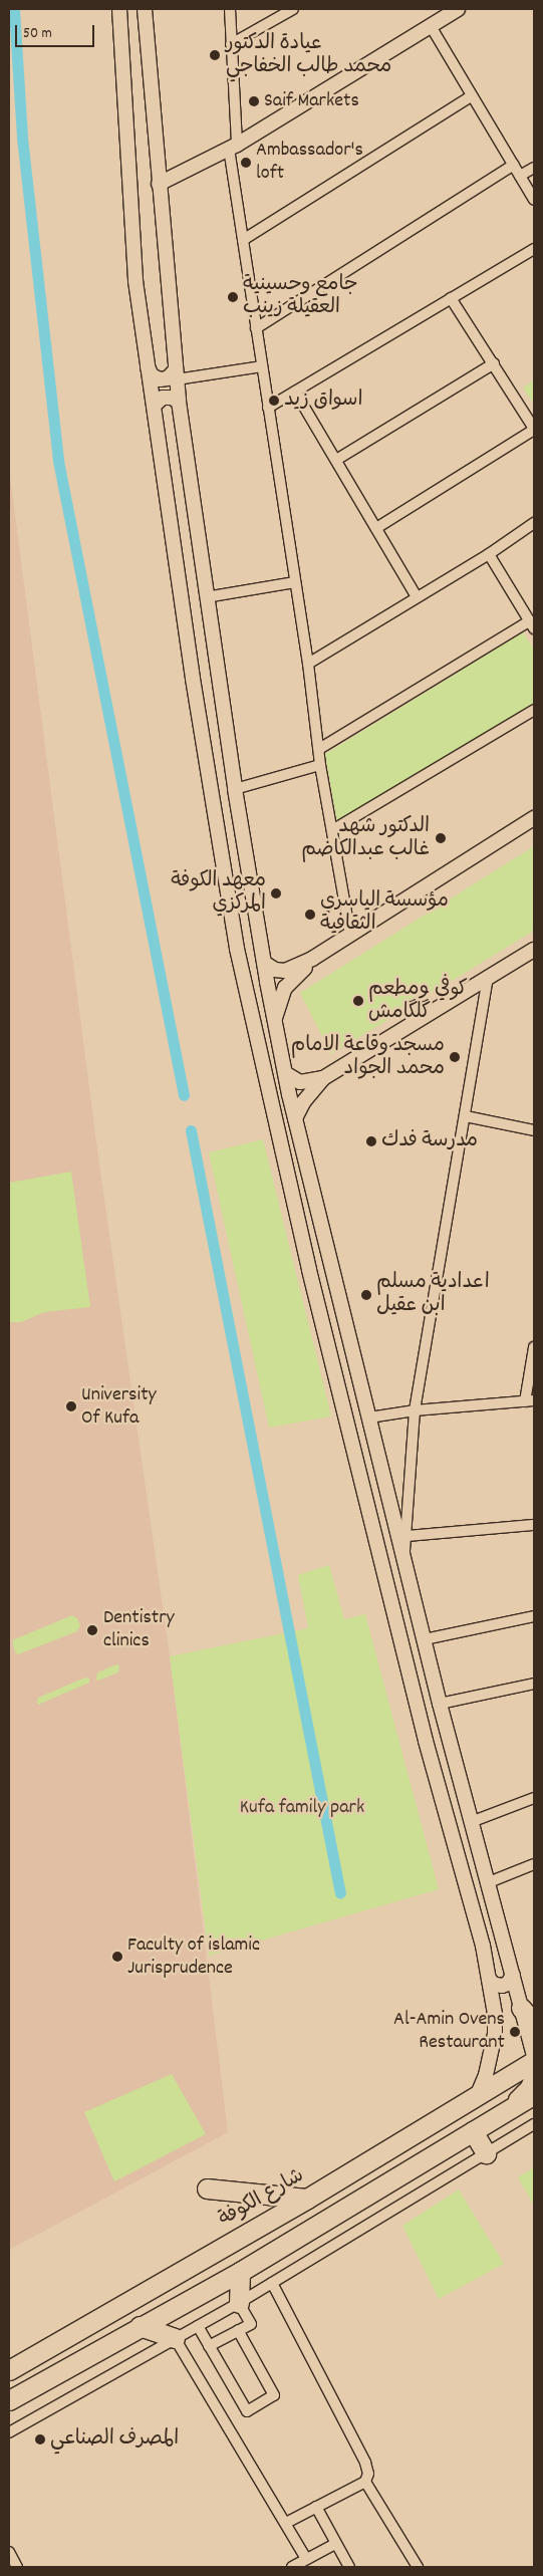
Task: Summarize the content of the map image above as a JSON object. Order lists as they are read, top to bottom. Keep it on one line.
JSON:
{"streets":{"highway":["شارع الكوفة"]},"parks":["Kufa family park"],"places":["عيادة الدكتور محمد طالب الخفاجي","Saif Markets","Ambassador's loft","جامع وحسينية العقيلة زينب","اسواق زيد","الدكتور شهد غالب عبدالكاضم","معهد الكوفة المركزي","مؤسسة الياسري الثقافية","كوفي ومطعم گلگامش","مسجد وقاعة الامام محمد الجواد","مدرسة فدك","اعدادية مسلم ابن عقيل","University Of Kufa","Dentistry clinics","Faculty of islamic Jurisprudence","Al-Amin Ovens Restaurant","المصرف الصناعي"],"scale_bar":"50 m"}
